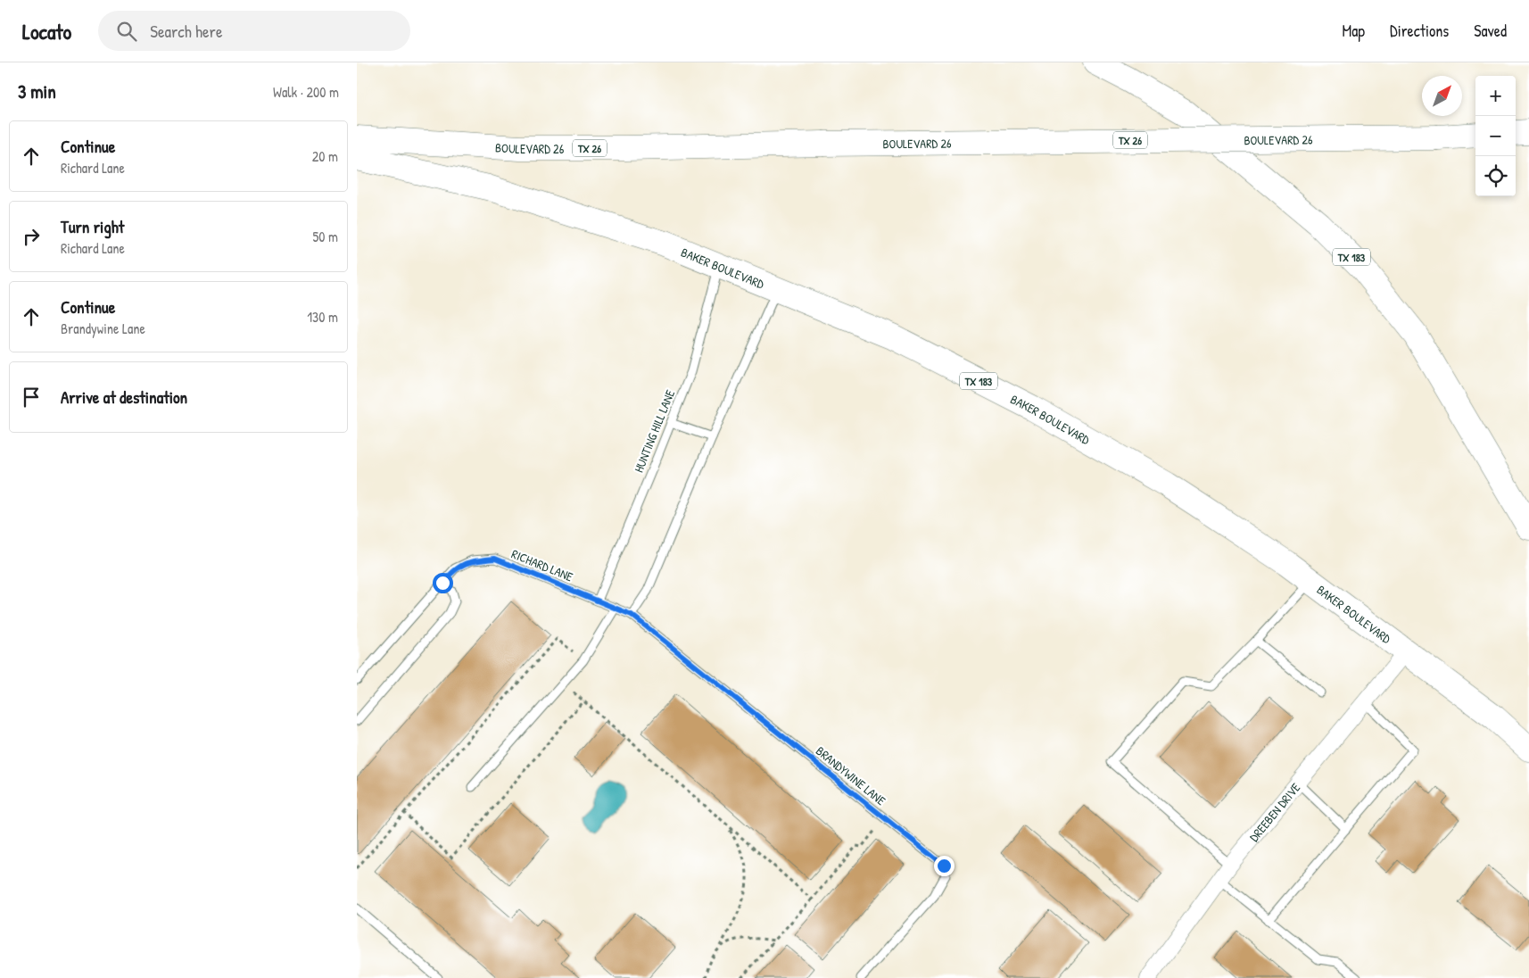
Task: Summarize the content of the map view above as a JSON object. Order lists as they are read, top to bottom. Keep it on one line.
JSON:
{"streets":{"main road":["BOULEVARD 26","TX 26","TX 183","BAKER BOULEVARD"],"street":["DREEBEN DRIVE"],"lane":["HUNTING HILL LANE","RICHARD LANE","BRANDYWINE LANE"]},"crossings":[["BAKER BOULEVARD","HUNTING HILL LANE"],["BAKER BOULEVARD","DREEBEN DRIVE"],["HUNTING HILL LANE","RICHARD LANE"],["RICHARD LANE","BRANDYWINE LANE"]],"north":"top right","page":{"header":"Locato","search":"Search here","nav":["Map","Directions","Saved"],"heading":["3 min","Walk · 200 m"],"map_buttons":["+","−"],"list":[["Continue","Richard Lane","20 m"],["Turn right","Richard Lane","50 m"],["Continue","Brandywine Lane","130 m"],"Arrive at destination"]}}
